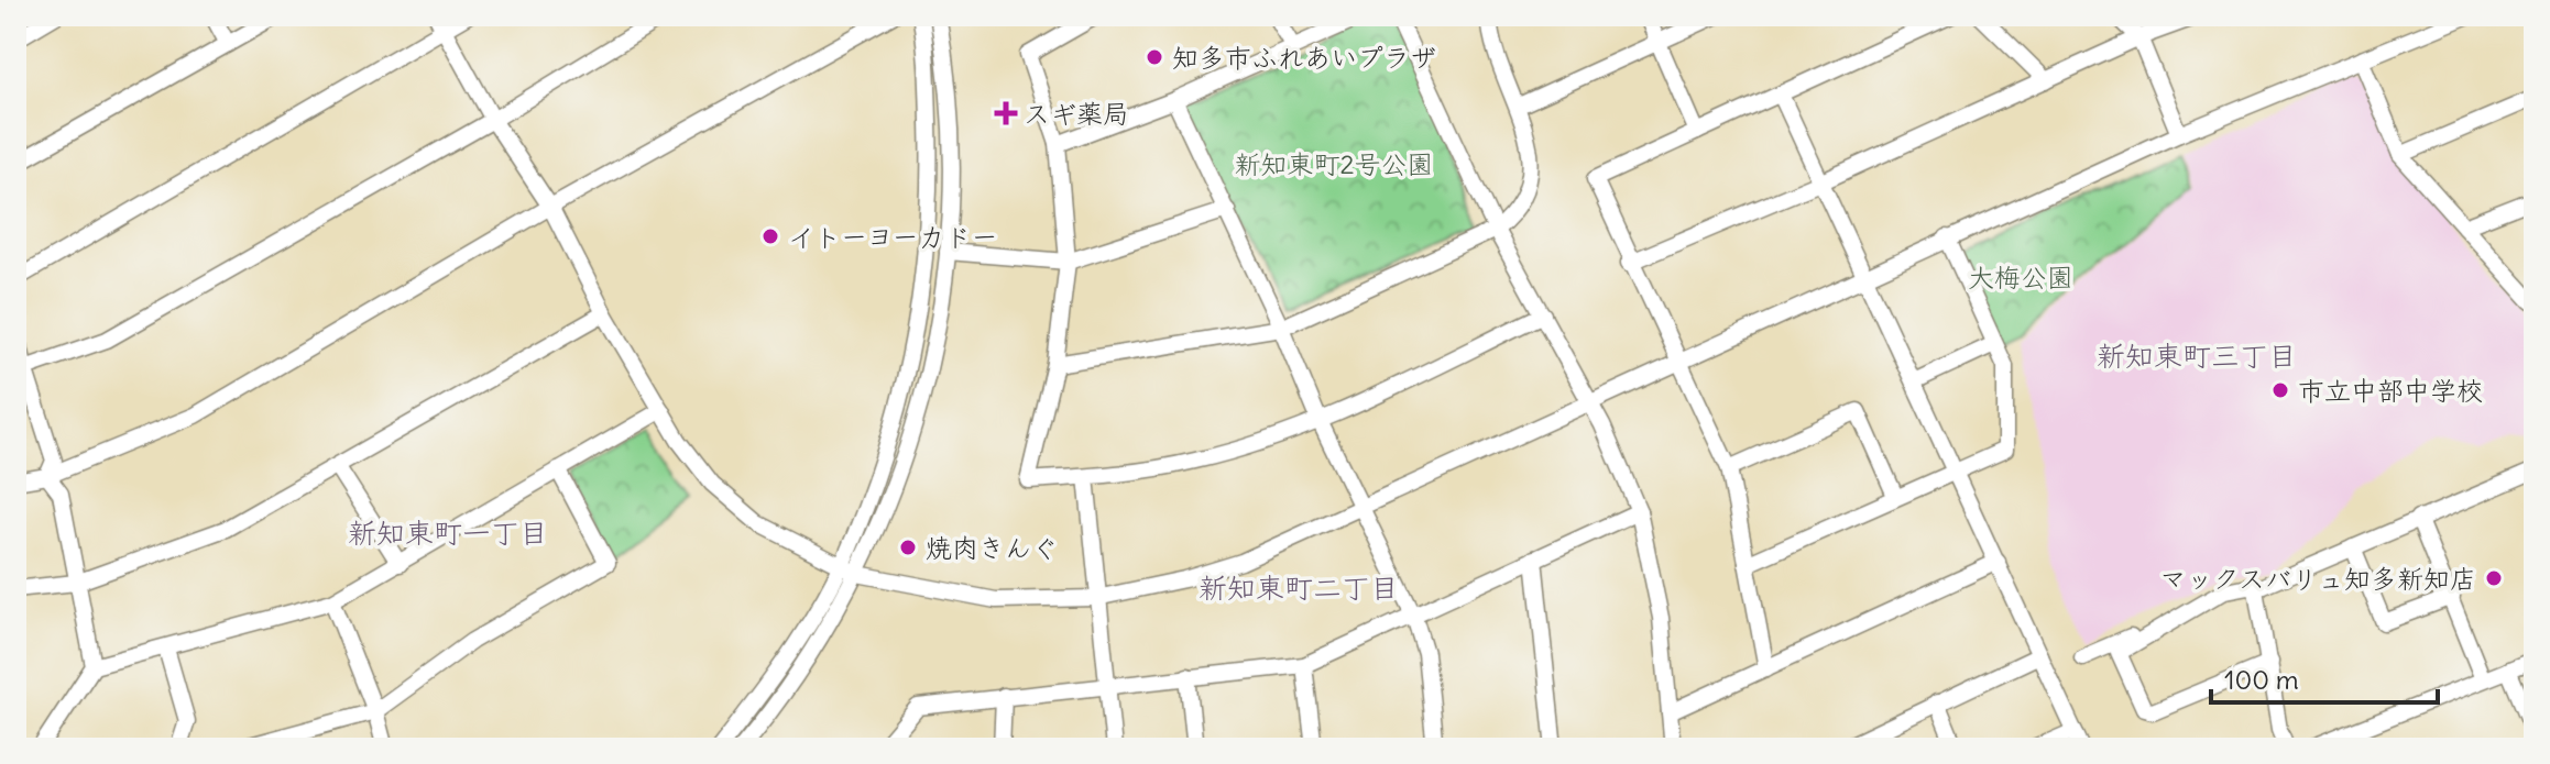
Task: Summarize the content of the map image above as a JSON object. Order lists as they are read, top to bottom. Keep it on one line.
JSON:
{"districts":["新知東町三丁目","新知東町一丁目","新知東町二丁目"],"parks":["新知東町2号公園","大梅公園"],"places":{"other":["知多市ふれあいプラザ","イトーヨーカドー","市立中部中学校","焼肉きんぐ","マックスバリュ知多新知店"],"health":["スギ薬局"]},"scale_bar":"100 m"}
